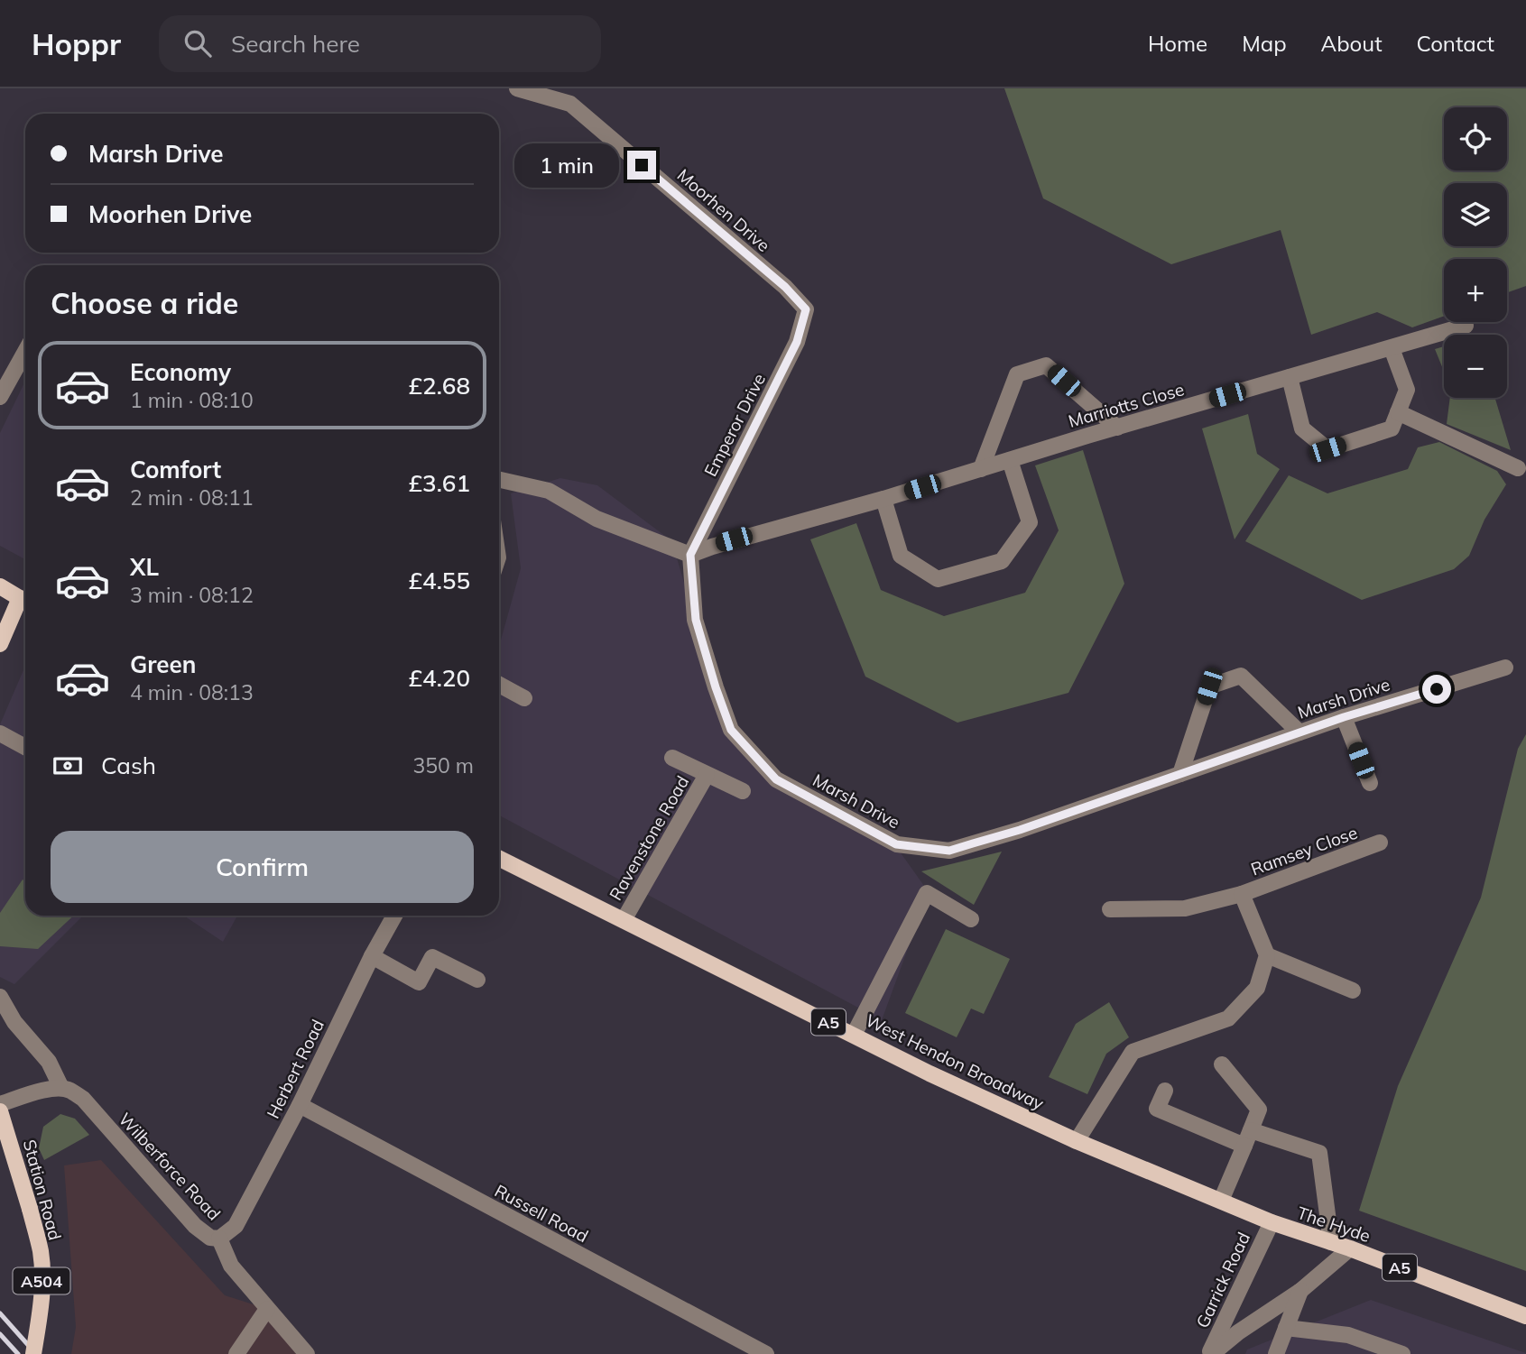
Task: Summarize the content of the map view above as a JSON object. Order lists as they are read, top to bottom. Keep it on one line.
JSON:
{"streets":{"main road":["A5","West Hendon Broadway","Station Road","The Hyde","A504"],"street":["Moorhen Drive","Marriotts Close","Emperor Drive","Marsh Drive","Ravenstone Road","Ramsey Close","Herbert Road","Wilberforce Road","Russell Road","Garrick Road"]},"crossings":[["Moorhen Drive","Emperor Drive"],["Marriotts Close","Emperor Drive"],["Marriotts Close","Marsh Drive"],["Emperor Drive","Marsh Drive"],["Ravenstone Road","West Hendon Broadway"],["West Hendon Broadway","The Hyde"],["West Hendon Broadway","Garrick Road"],["Herbert Road","Wilberforce Road"],["Herbert Road","Russell Road"],["The Hyde","Garrick Road"]],"page":{"header":"Hoppr","search":"Search here","nav":["Home","Map","About","Contact"],"map_buttons":["+","−"],"banner":["Marsh Drive","Moorhen Drive"],"bubble":"1 min","heading":"Choose a ride","list":[{"name":"Economy","note":"1 min · 08:10","value":"£2.68"},{"name":"Comfort","note":"2 min · 08:11","value":"£3.61"},{"name":"XL","note":"3 min · 08:12","value":"£4.55"},{"name":"Green","note":"4 min · 08:13","value":"£4.20"}],"pay":["Cash","350 m"],"buttons":"Confirm"}}
